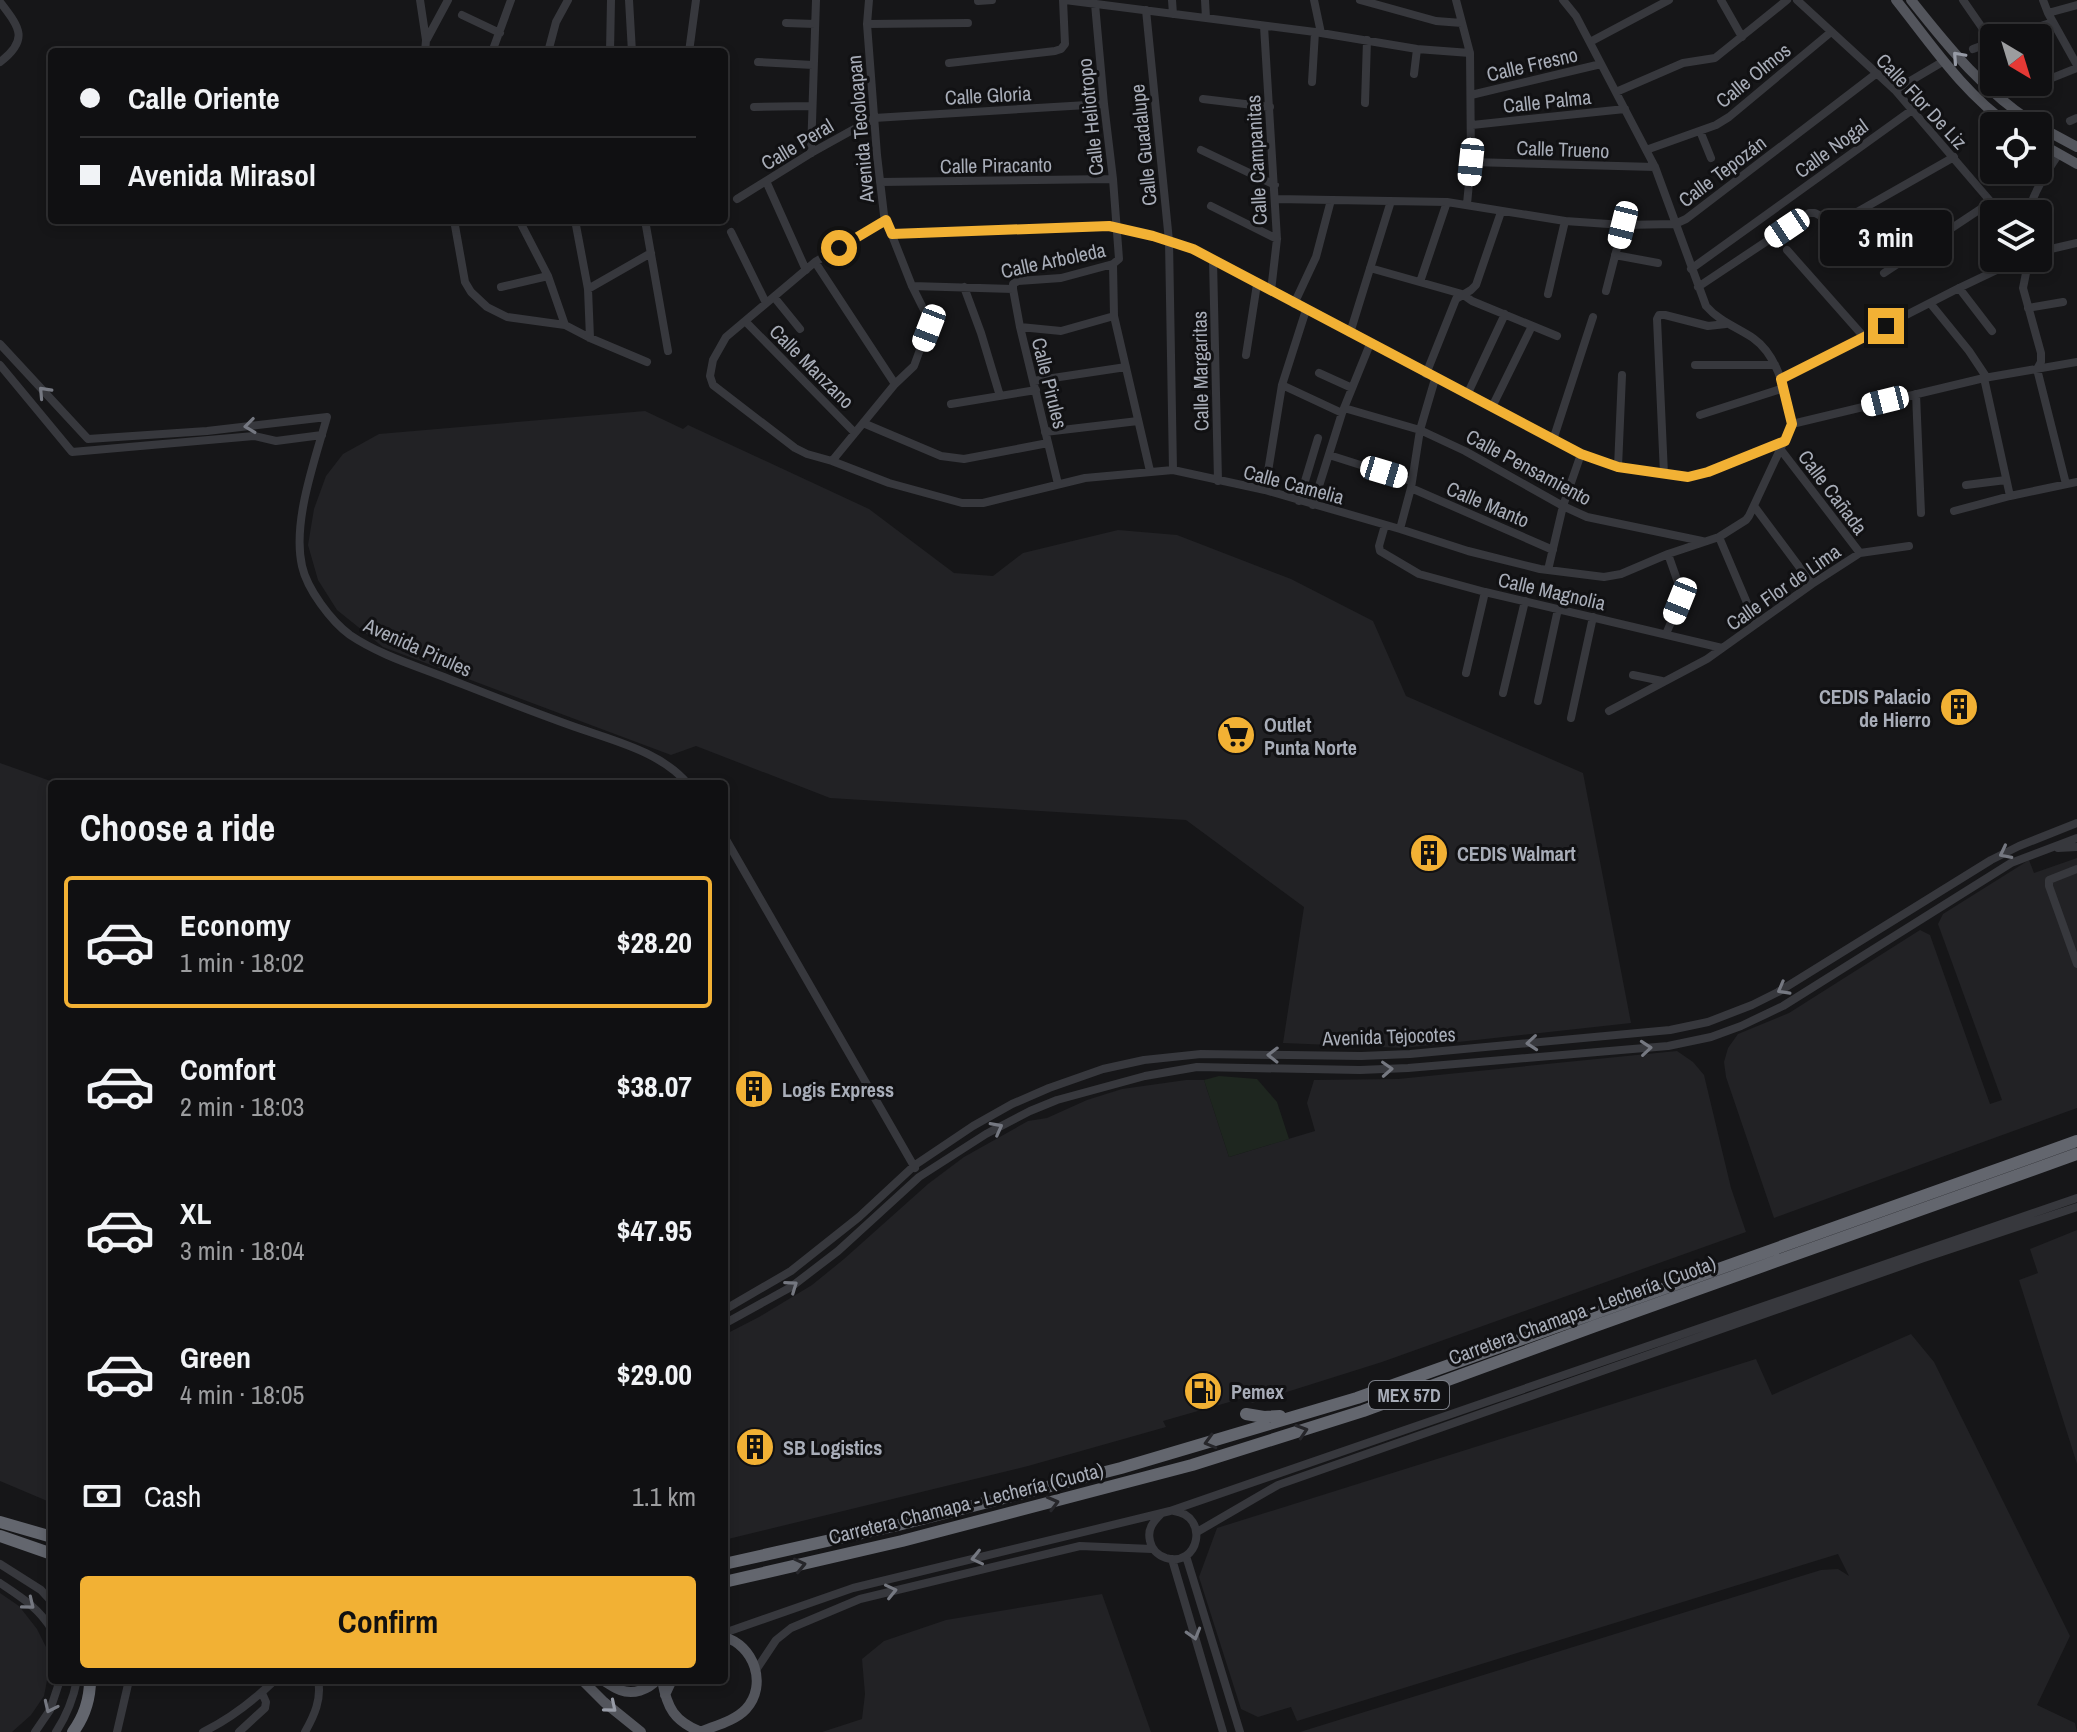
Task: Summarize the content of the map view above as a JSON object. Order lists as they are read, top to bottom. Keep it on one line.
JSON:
{"streets":{"highway":["Carretera Chamapa - Lechería (Cuota)","MEX 57D"],"street":["Calle Fresno","Calle Olmos","Calle Gloria","Calle Palma","Calle Flor De Liz","Calle Heliotropo","Avenida Tecoloapan","Calle Peral","Calle Guadalupe","Calle Nogal","Calle Trueno","Calle Campanitas","Calle Piracanto","Calle Tepozán","Calle Arboleda","Calle Manzano","Calle Margaritas","Calle Pirules","Calle Pensamiento","Calle Camelia","Calle Cañada","Calle Manto","Calle Flor de Lima","Calle Magnolia","Avenida Pirules","Avenida Tejocotes"]},"crossings":[["Calle Olmos","Calle Flor De Liz"],["Calle Gloria","Calle Heliotropo"],["Calle Gloria","Avenida Tecoloapan"],["Calle Gloria","Calle Peral"],["Calle Flor De Liz","Calle Nogal"],["Calle Flor De Liz","Calle Tepozán"],["Calle Heliotropo","Calle Piracanto"],["Calle Heliotropo","Calle Arboleda"],["Avenida Tecoloapan","Calle Peral"],["Avenida Tecoloapan","Calle Piracanto"],["Avenida Tecoloapan","Calle Arboleda"],["Avenida Tecoloapan","Calle Manzano"],["Avenida Tecoloapan","Calle Camelia"],["Calle Guadalupe","Calle Camelia"],["Calle Campanitas","Calle Tepozán"],["Calle Arboleda","Calle Pirules"],["Calle Manzano","Calle Pirules"],["Calle Manzano","Calle Camelia"],["Calle Margaritas","Calle Camelia"],["Calle Pirules","Calle Camelia"],["Calle Pensamiento","Calle Camelia"],["Calle Camelia","Calle Cañada"],["Calle Camelia","Calle Magnolia"],["Calle Cañada","Calle Flor de Lima"],["Calle Flor de Lima","Calle Magnolia"]],"places":{"building":["CEDIS Palacio de Hierro","CEDIS Walmart","Logis Express","SB Logistics"],"supermarket":["Outlet Punta Norte"],"fuel station":["Pemex"]},"north":"bottom right","page":{"banner":["Calle Oriente","Avenida Mirasol"],"bubble":"3 min","heading":"Choose a ride","list":[{"name":"Economy","note":"1 min · 18:02","value":"$28.20"},{"name":"Comfort","note":"2 min · 18:03","value":"$38.07"},{"name":"XL","note":"3 min · 18:04","value":"$47.95"},{"name":"Green","note":"4 min · 18:05","value":"$29.00"}],"pay":["Cash","1.1 km"],"buttons":"Confirm"}}
